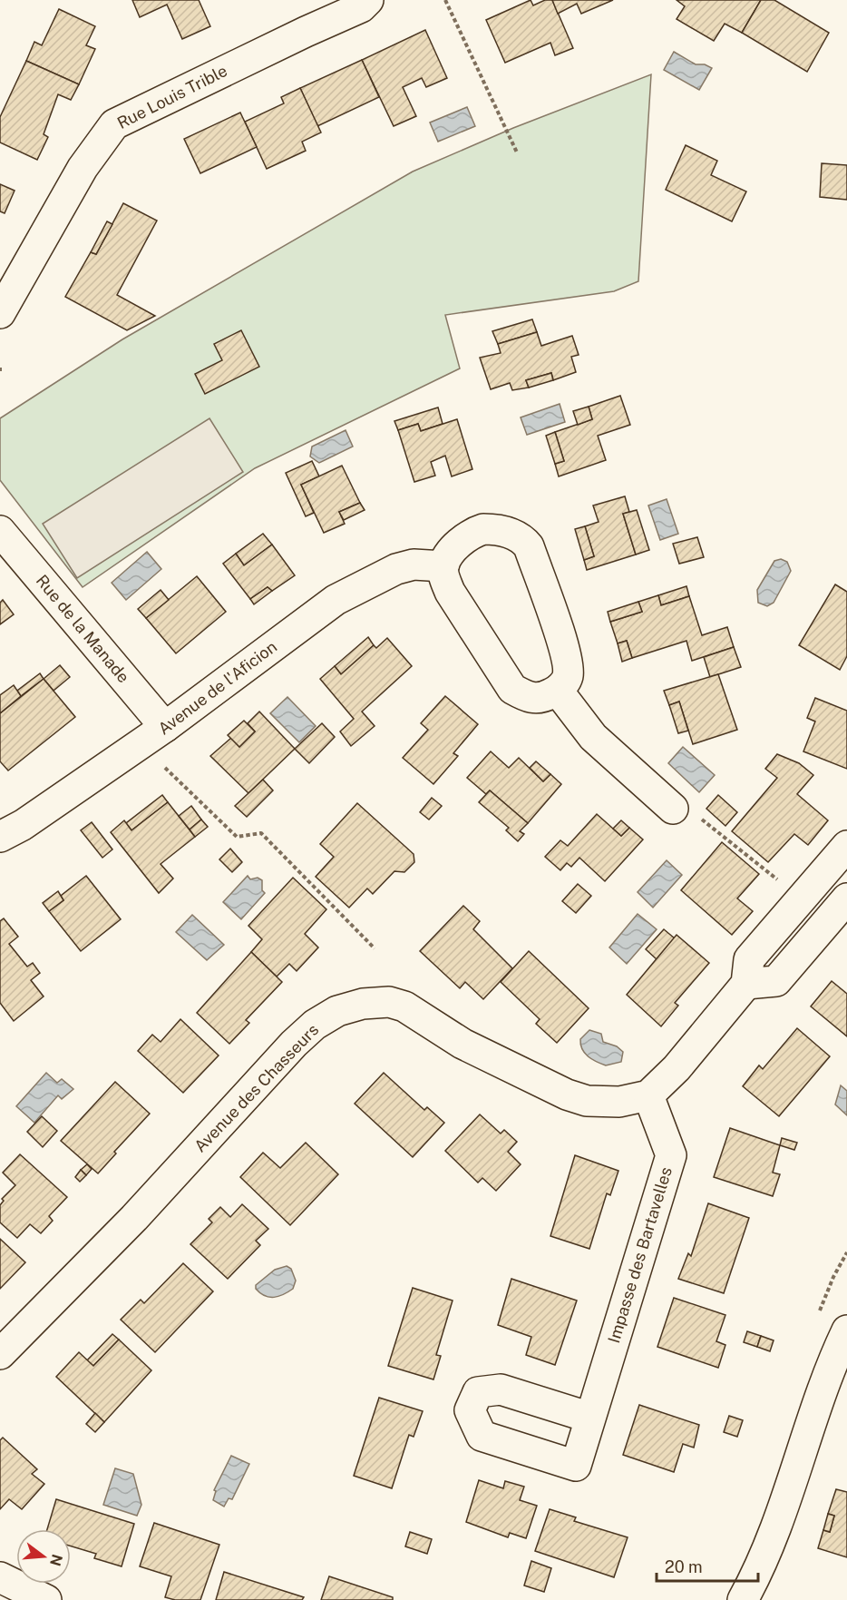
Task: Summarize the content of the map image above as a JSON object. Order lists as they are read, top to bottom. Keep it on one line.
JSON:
{"streets":{"street":["Rue Louis Trible","Rue de la Manade","Avenue de l'Aficion","Avenue des Chasseurs","Impasse des Bartavelles"]},"crossings":[["Rue de la Manade","Avenue de l'Aficion"],["Avenue des Chasseurs","Impasse des Bartavelles"]],"scale_bar":"20 m","north":"right"}
